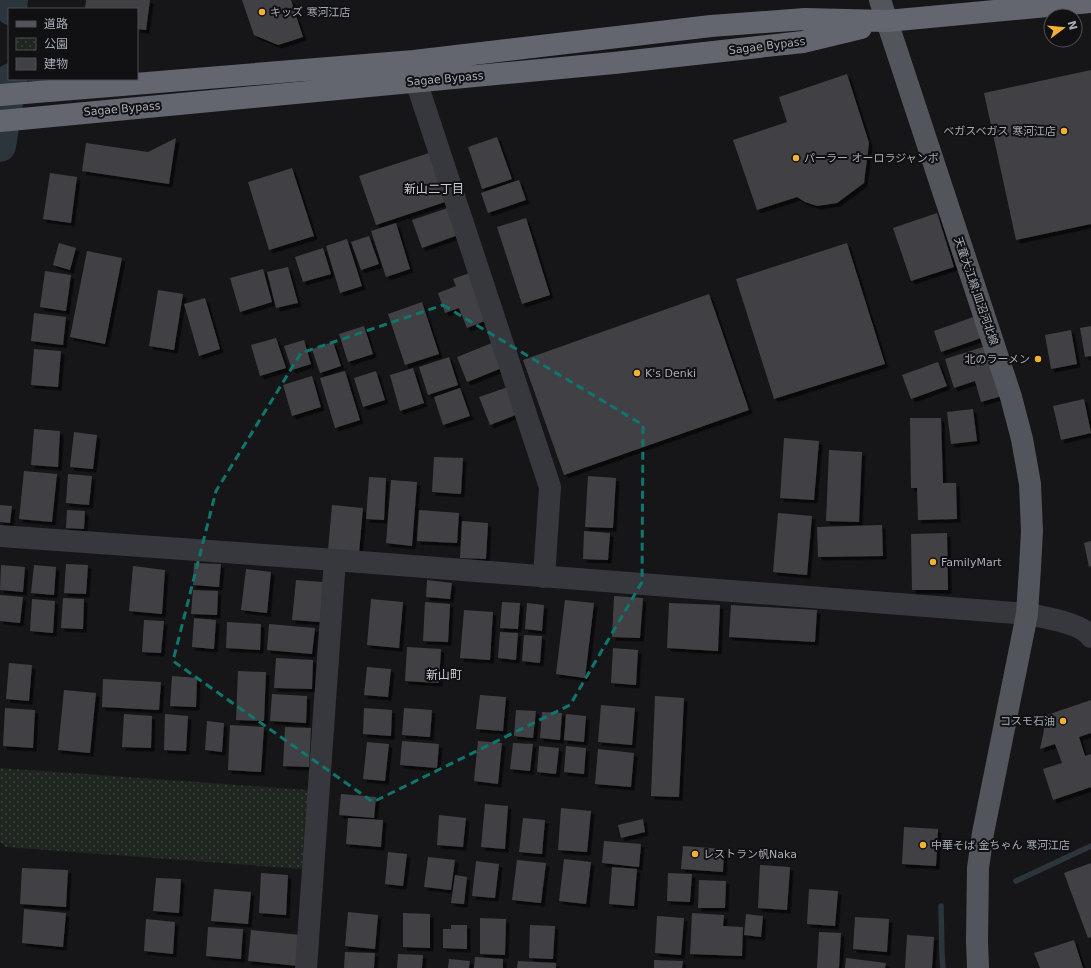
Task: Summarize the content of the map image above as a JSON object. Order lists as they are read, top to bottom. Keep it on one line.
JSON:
{"streets":{"highway":["Sagae Bypass"],"main road":["天童大江線;皿沼河北線"]},"crossings":[["Sagae Bypass","天童大江線;皿沼河北線"]],"districts":["新山二丁目","新山町"],"places":["キッズ 寒河江店","ベガスベガス 寒河江店","パーラー オーロラジャンボ","北のラーメン","K's Denki","FamilyMart","コスモ石油","中華そば 金ちゃん 寒河江店","レストラン帆Naka"],"legend":["道路","公園","建物"],"north":"right"}
